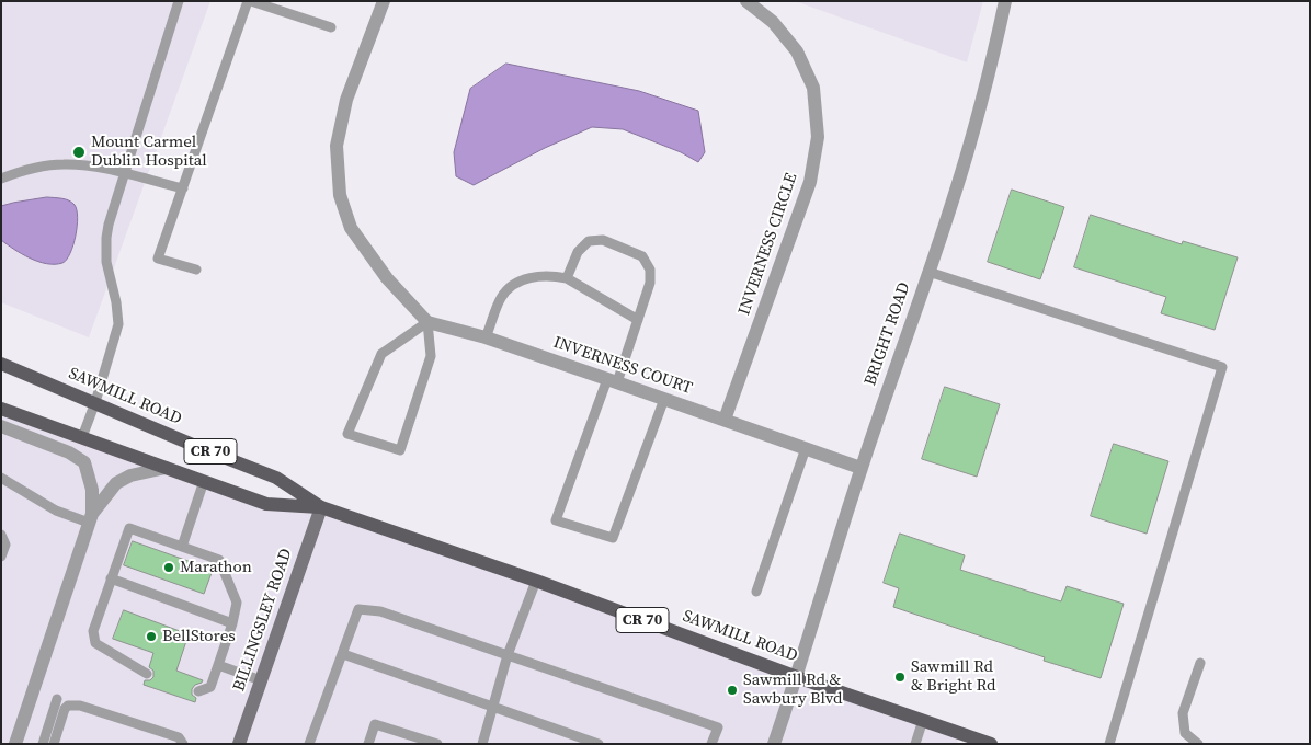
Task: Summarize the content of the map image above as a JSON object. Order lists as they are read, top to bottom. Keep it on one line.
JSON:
{"streets":{"main road":["SAWMILL ROAD","CR 70"],"street":["INVERNESS CIRCLE","BRIGHT ROAD","INVERNESS COURT","BILLINGSLEY ROAD"]},"crossings":[["INVERNESS CIRCLE","INVERNESS COURT"],["BRIGHT ROAD","INVERNESS COURT"],["BRIGHT ROAD","SAWMILL ROAD"],["SAWMILL ROAD","BILLINGSLEY ROAD"]],"places":["Mount Carmel Dublin Hospital","Marathon","BellStores","Sawmill Rd & Bright Rd","Sawmill Rd & Sawbury Blvd"]}
